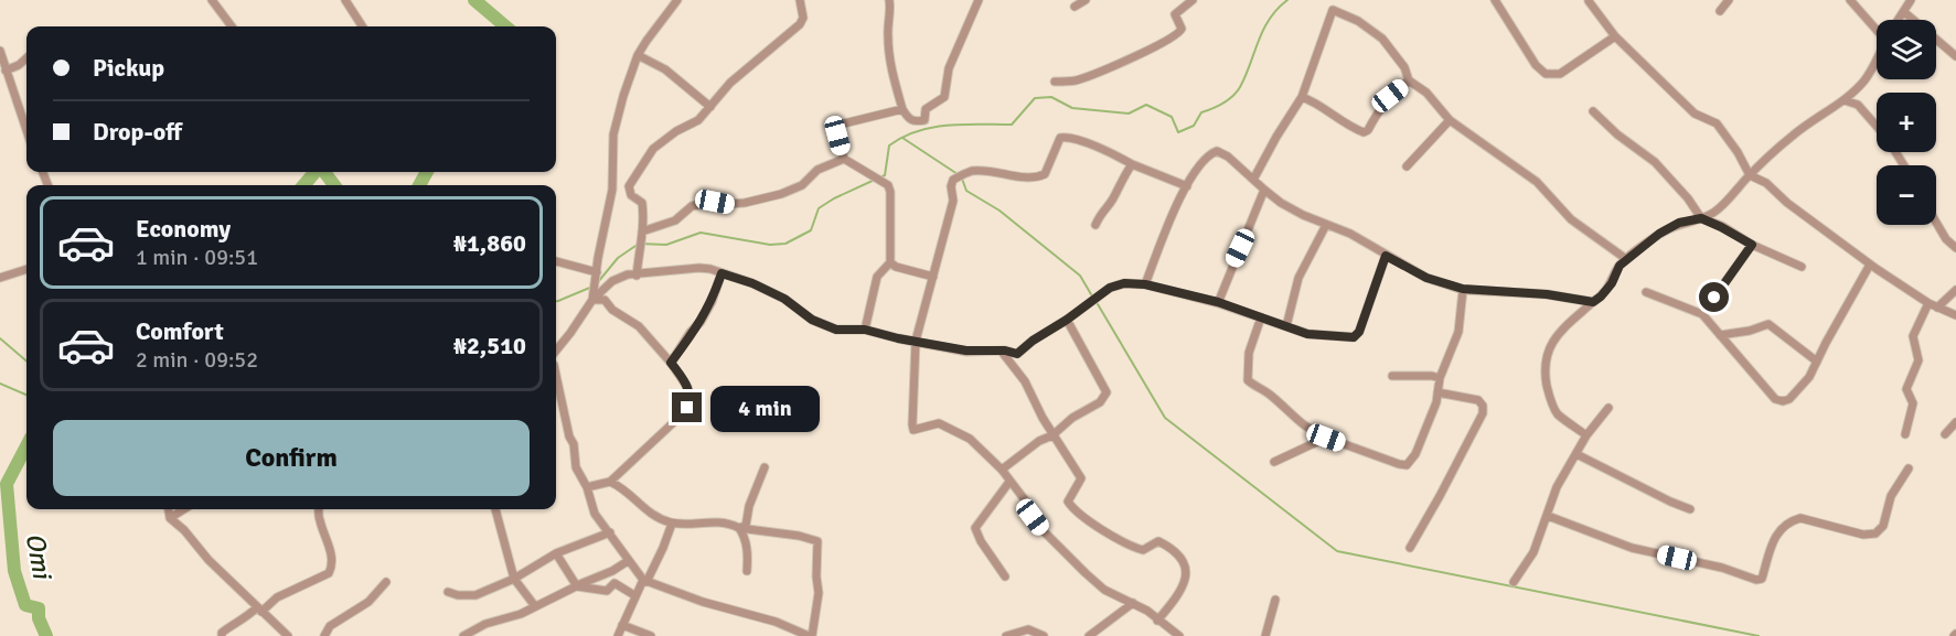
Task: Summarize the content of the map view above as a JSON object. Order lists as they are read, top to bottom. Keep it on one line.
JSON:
{"water":["Omi"],"page":{"map_buttons":["+","−"],"banner":["Pickup","Drop-off"],"list":[{"name":"Economy","note":"1 min · 09:51","value":"₦1,860"},{"name":"Comfort","note":"2 min · 09:52","value":"₦2,510"}],"bubble":"4 min","buttons":"Confirm"}}
